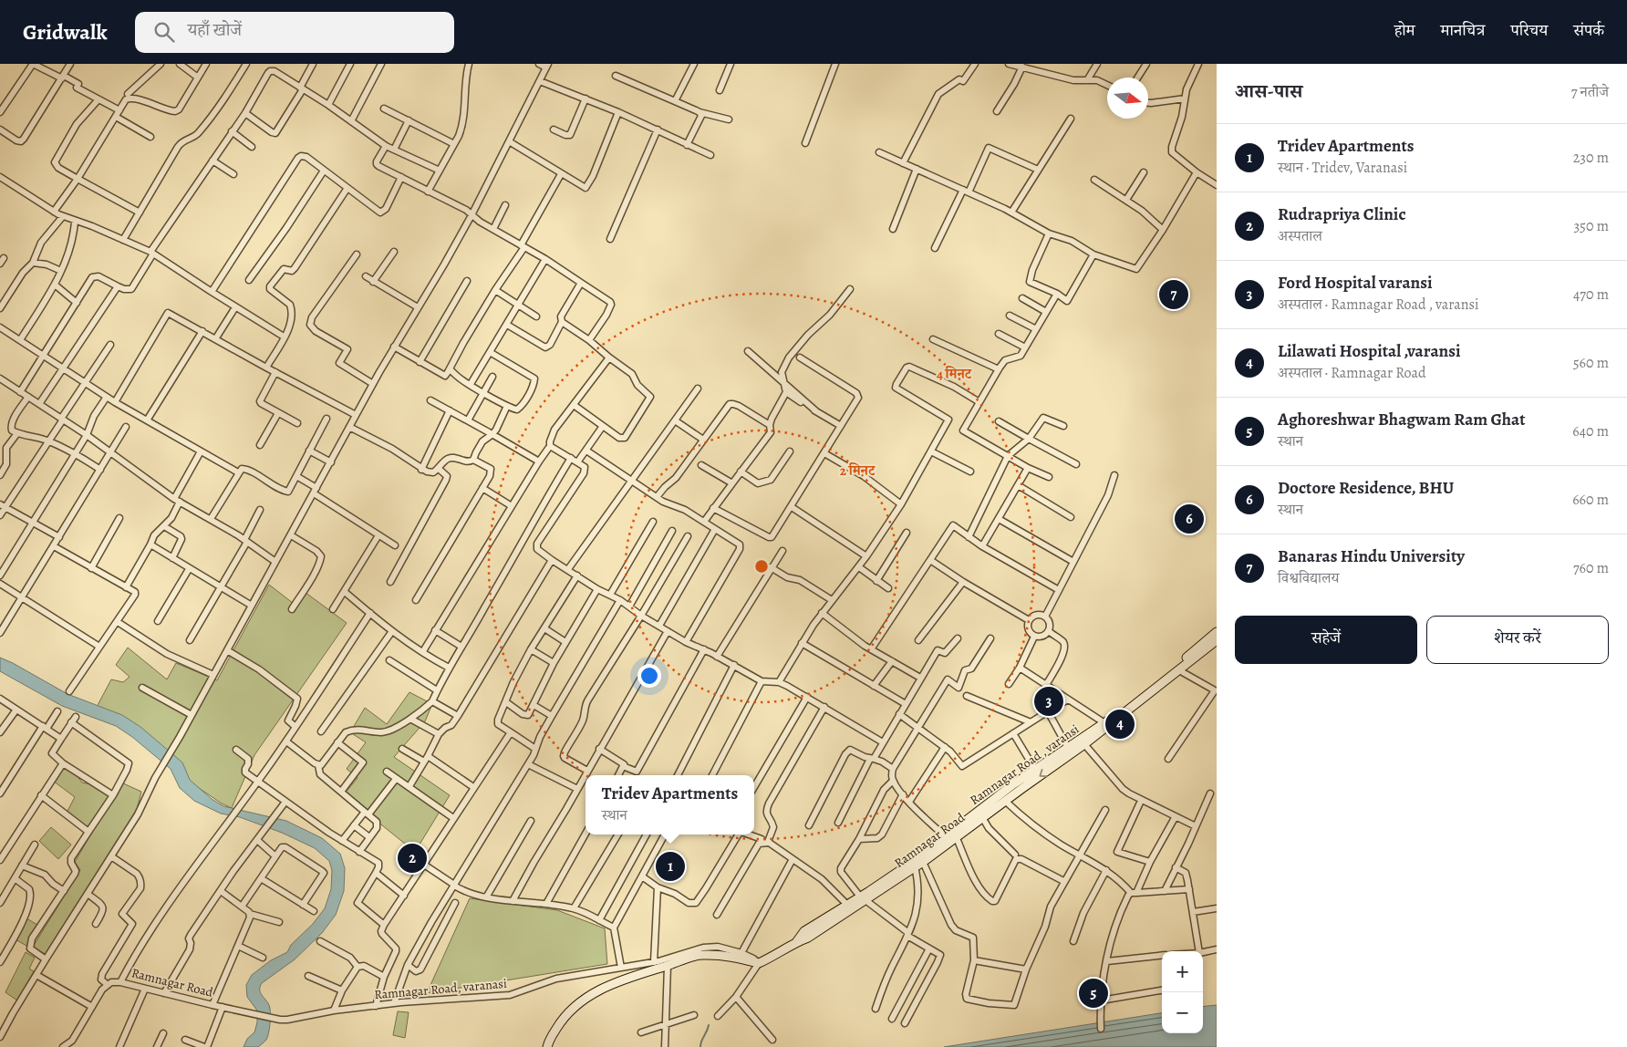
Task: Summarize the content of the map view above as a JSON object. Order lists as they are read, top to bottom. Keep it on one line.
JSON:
{"streets":{"main road":["Ramnagar Road , varansi","Ramnagar Road"],"street":["Ramnagar Road, varanasi"]},"crossings":[["Ramnagar Road , varansi","Ramnagar Road"],["Ramnagar Road","Ramnagar Road, varanasi"]],"north":"right","page":{"header":"Gridwalk","search":"यहाँ खोजें","nav":["होम","मानचित्र","परिचय","संपर्क"],"heading":["आस-पास","7 नतीजे"],"list":[{"mark":"1","name":"Tridev Apartments","note":"स्थान · Tridev, Varanasi","value":"230 m"},{"mark":"2","name":"Rudrapriya Clinic","note":"अस्पताल","value":"350 m"},{"mark":"3","name":"Ford Hospital varansi","note":"अस्पताल · Ramnagar Road , varansi","value":"470 m"},{"mark":"4","name":"Lilawati Hospital ,varansi","note":"अस्पताल · Ramnagar Road","value":"560 m"},{"mark":"5","name":"Aghoreshwar Bhagwam Ram Ghat","note":"स्थान","value":"640 m"},{"mark":"6","name":"Doctore Residence, BHU","note":"स्थान","value":"660 m"},{"mark":"7","name":"Banaras Hindu University","note":"विश्वविद्यालय","value":"760 m"}],"pins":["7","6","3","4","2","1","5"],"buttons":["सहेजें","शेयर करें"],"popup":["Tridev Apartments","स्थान"],"map_buttons":["+","−"]},"rings":["4 मिनट","2 मिनट"]}
